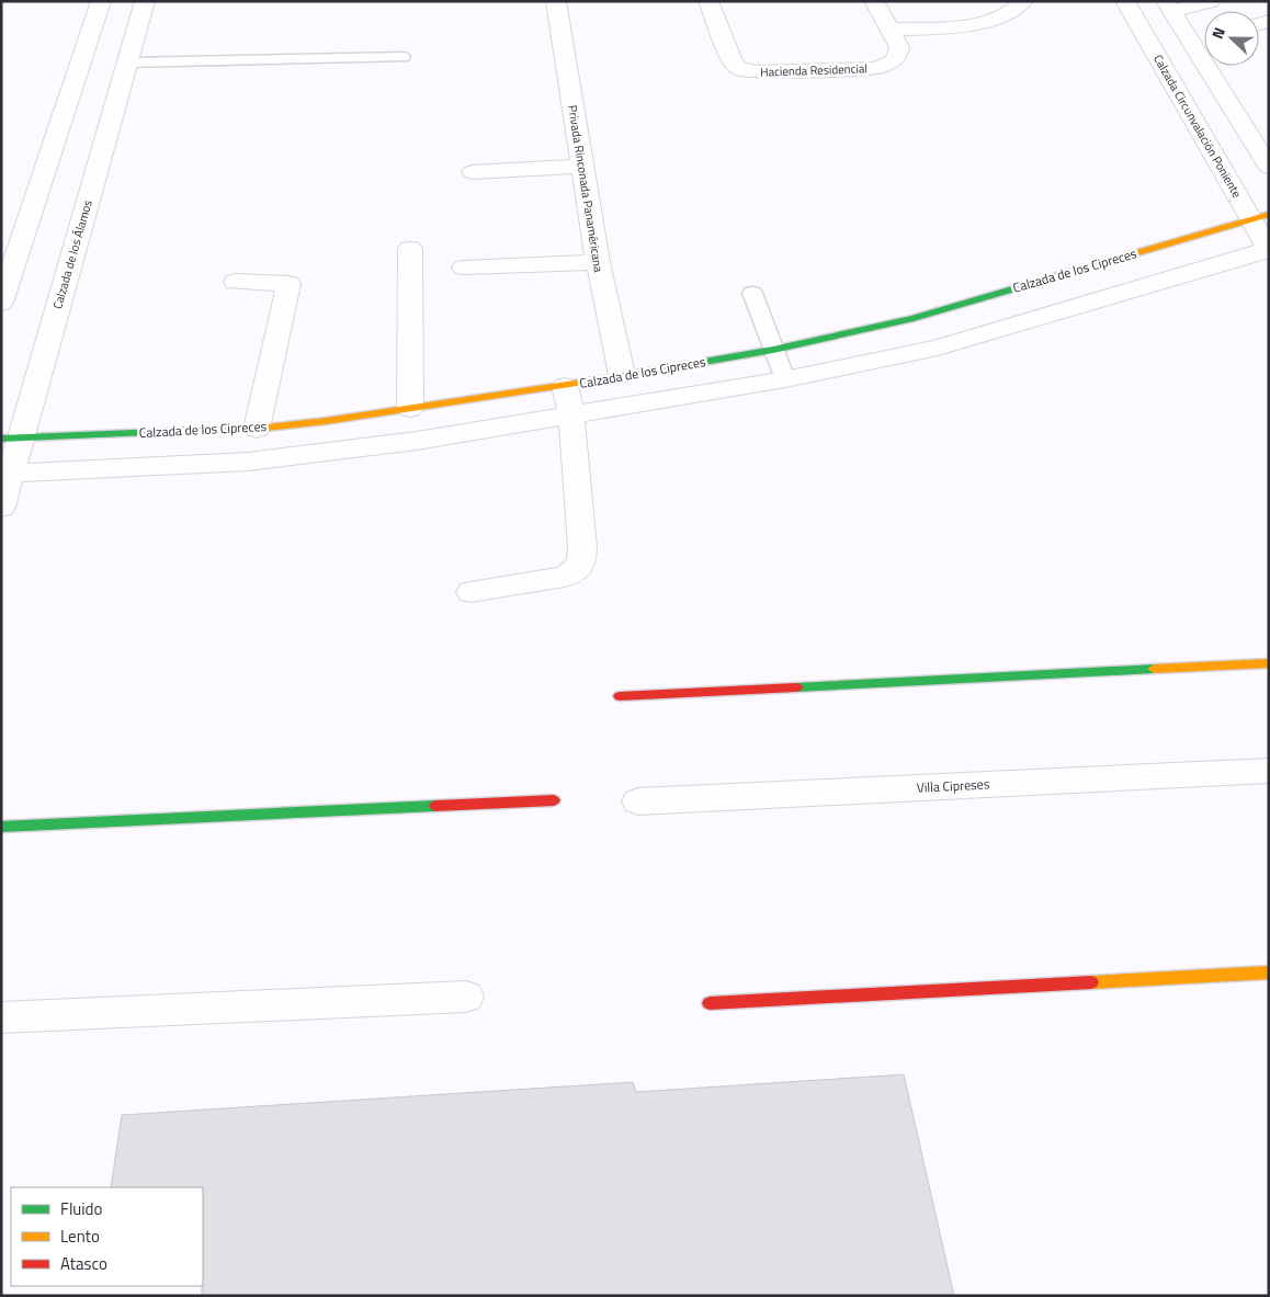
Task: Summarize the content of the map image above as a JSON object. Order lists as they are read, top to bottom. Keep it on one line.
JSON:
{"streets":{"street":["Hacienda Residencial","Calzada Circunvalación Poniente","Privada Rinconada Panaméricana","Calzada de los Álamos","Calzada de los Cipreces","Villa Cipreses"]},"crossings":[["Calzada Circunvalación Poniente","Calzada de los Cipreces"],["Privada Rinconada Panaméricana","Calzada de los Cipreces"],["Calzada de los Álamos","Calzada de los Cipreces"]],"legend":["Fluido","Lento","Atasco"],"north":"left"}
